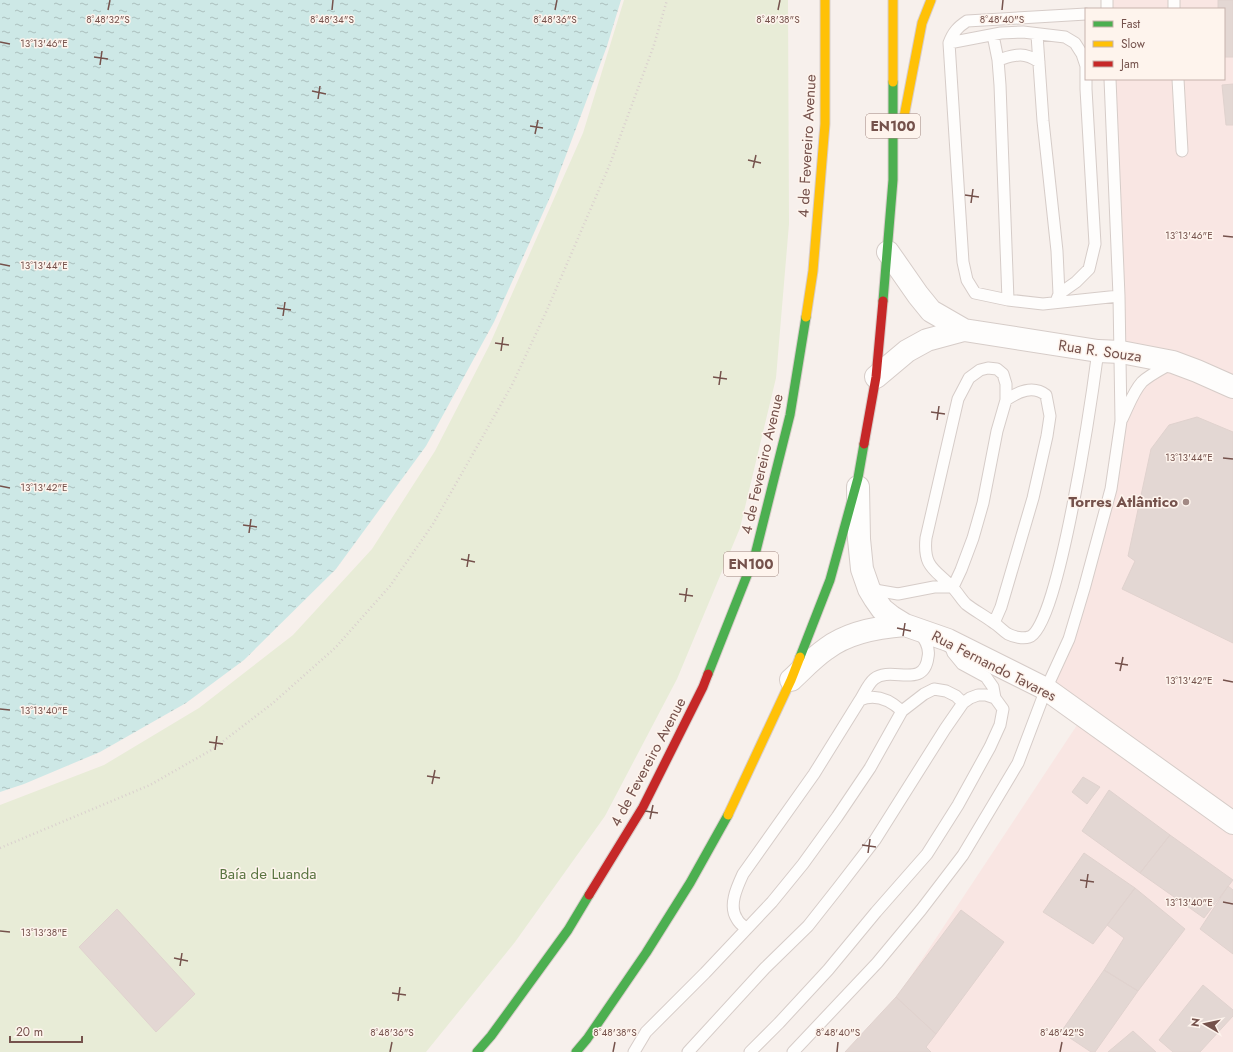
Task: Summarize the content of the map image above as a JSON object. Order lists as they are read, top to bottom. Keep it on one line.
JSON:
{"streets":{"main road":["EN100","4 de Fevereiro Avenue"],"street":["Rua R. Souza","Rua Fernando Tavares"]},"crossings":[["EN100","Rua Fernando Tavares"]],"parks":["Baía de Luanda"],"places":["Torres Atlântico"],"legend":["Fast","Slow","Jam"],"scale_bar":"20 m","north":"left","coordinates":["8°48'38\"S","8°48'40\"S","8°48'32\"S","8°48'34\"S","8°48'36\"S","13°13'46\"E","13°13'44\"E","13°13'42\"E","13°13'40\"E","13°13'38\"E","8°48'42\"S"]}
